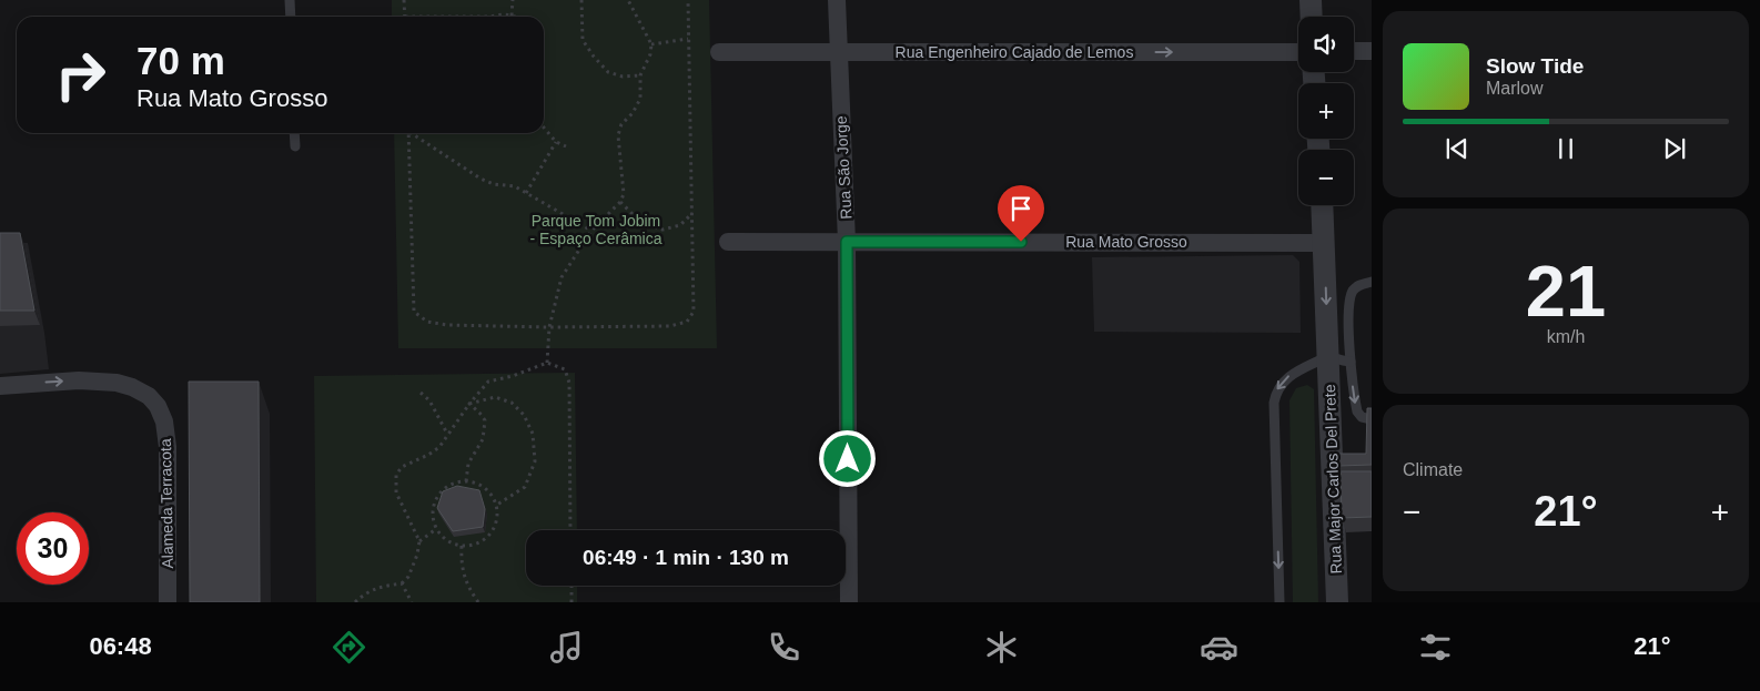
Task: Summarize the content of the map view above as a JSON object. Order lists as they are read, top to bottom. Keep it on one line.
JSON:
{"streets":{"street":["Rua Engenheiro Cajado de Lemos","Rua São Jorge","Rua Mato Grosso","Rua Major Carlos Del Prete","Alameda Terracota"]},"crossings":[["Rua Engenheiro Cajado de Lemos","Rua São Jorge"],["Rua São Jorge","Rua Mato Grosso"],["Rua Mato Grosso","Rua Major Carlos Del Prete"]],"one_way":["Rua Engenheiro Cajado de Lemos"],"parks":["Parque Tom Jobim - Espaço Cerâmica"],"page":{"map_buttons":["+","−"],"turn":["70 m","Rua Mato Grosso"],"song":["Slow Tide","Marlow"],"tile":[["21","km/h"],"Climate"],"heat":["−","21°","+"],"limit":"30","trip":"06:49 · 1 min · 130 m","tabs":["06:48","21°"]}}
